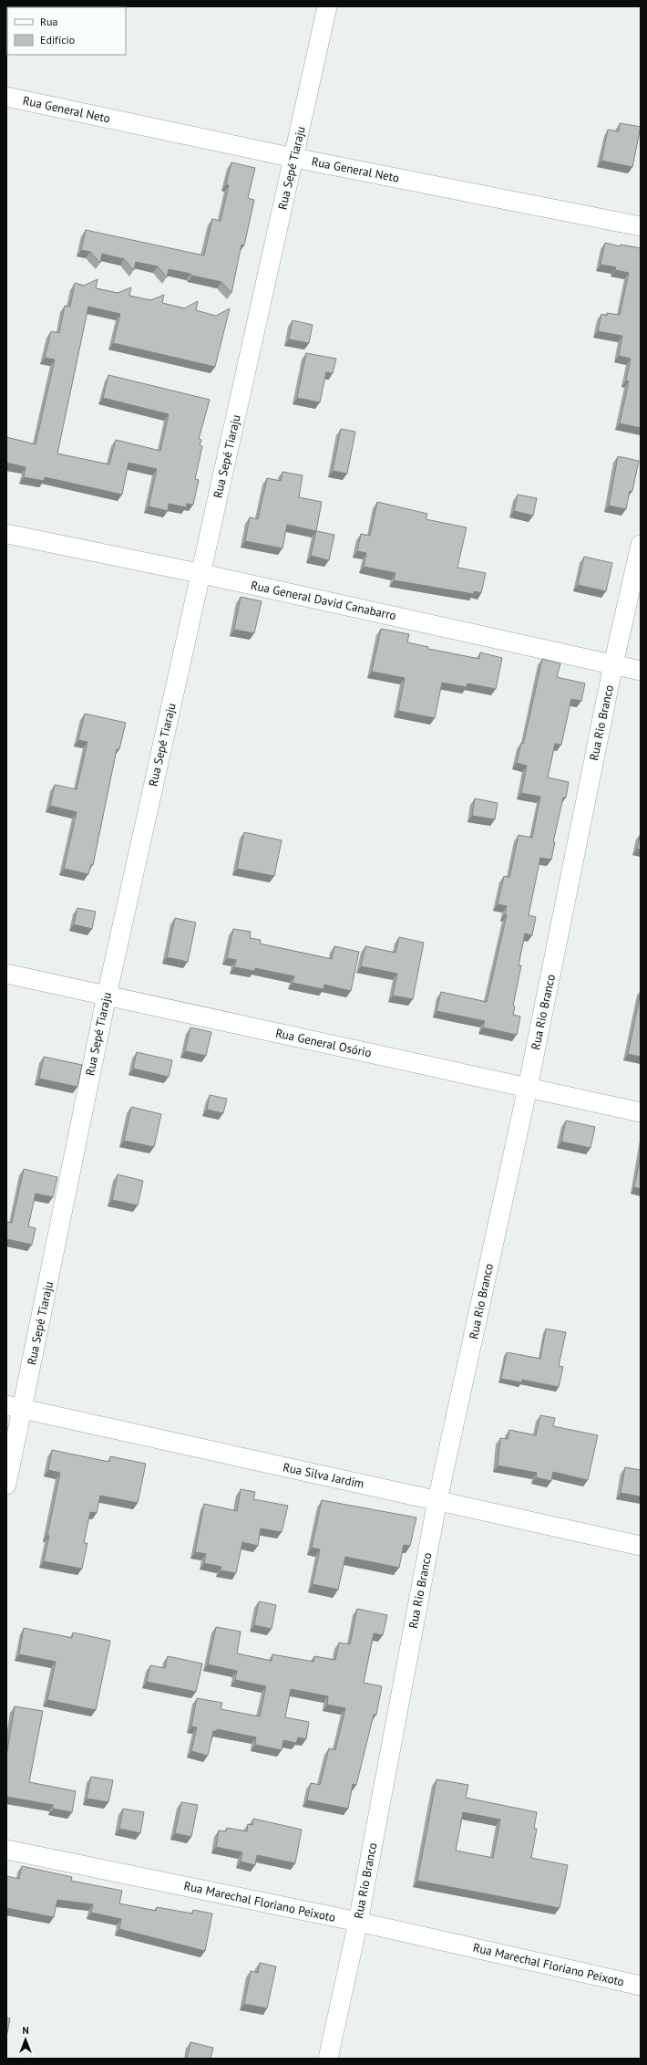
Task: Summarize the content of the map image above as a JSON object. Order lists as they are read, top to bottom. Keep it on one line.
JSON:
{"streets":{"street":["Rua General Neto","Rua Sepé Tiaraju","Rua General David Canabarro","Rua Rio Branco","Rua General Osório","Rua Silva Jardim","Rua Marechal Floriano Peixoto"]},"crossings":[["Rua General Neto","Rua Sepé Tiaraju"],["Rua Sepé Tiaraju","Rua General David Canabarro"],["Rua Sepé Tiaraju","Rua General Osório"],["Rua Sepé Tiaraju","Rua Silva Jardim"],["Rua General David Canabarro","Rua Rio Branco"],["Rua Rio Branco","Rua General Osório"],["Rua Rio Branco","Rua Silva Jardim"],["Rua Rio Branco","Rua Marechal Floriano Peixoto"]],"legend":["Rua","Edifício"],"north":"top"}
